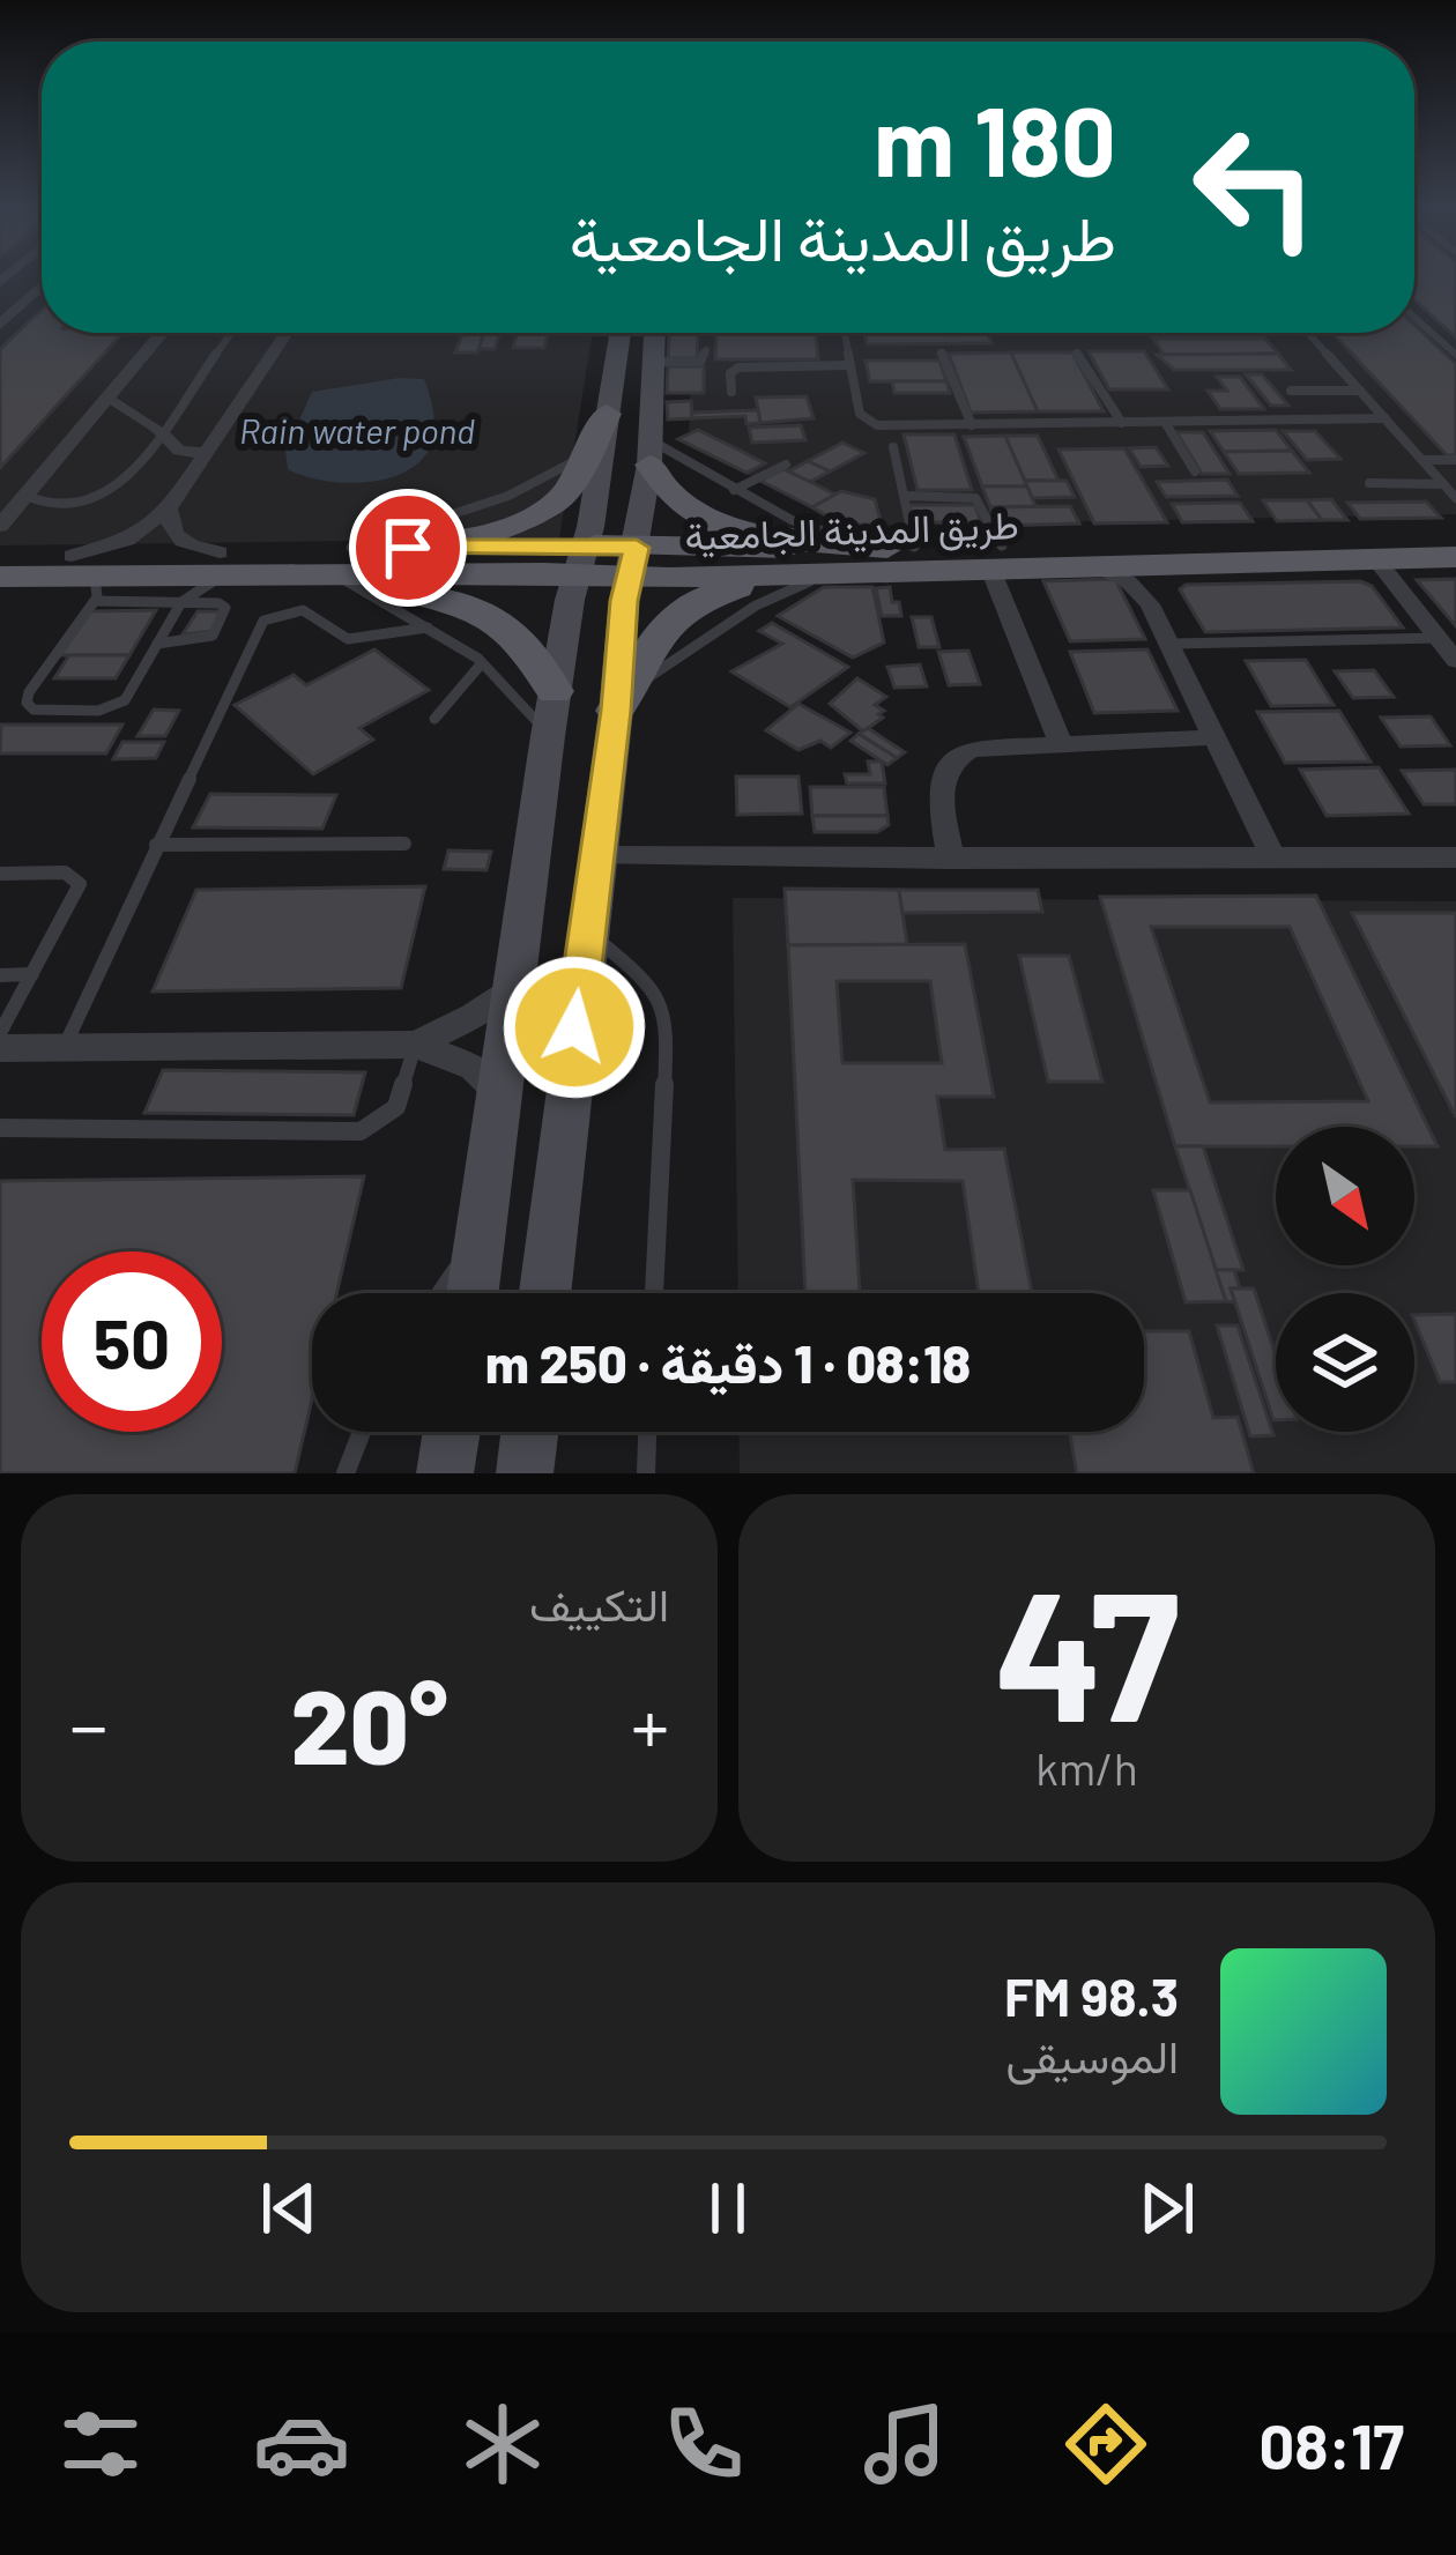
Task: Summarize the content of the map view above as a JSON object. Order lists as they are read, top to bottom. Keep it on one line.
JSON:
{"streets":{"main road":["طريق المدينة الجامعية"]},"water":["Rain water pond"],"north":"bottom right","page":{"turn":["180 m","طريق المدينة الجامعية"],"limit":"50","trip":"08:18 · 1 دقيقة · 250 m","tile":[["47","km/h"],"التكييف"],"heat":["−","20°","+"],"song":["98.3 FM","الموسيقى"],"tabs":"08:17"}}
